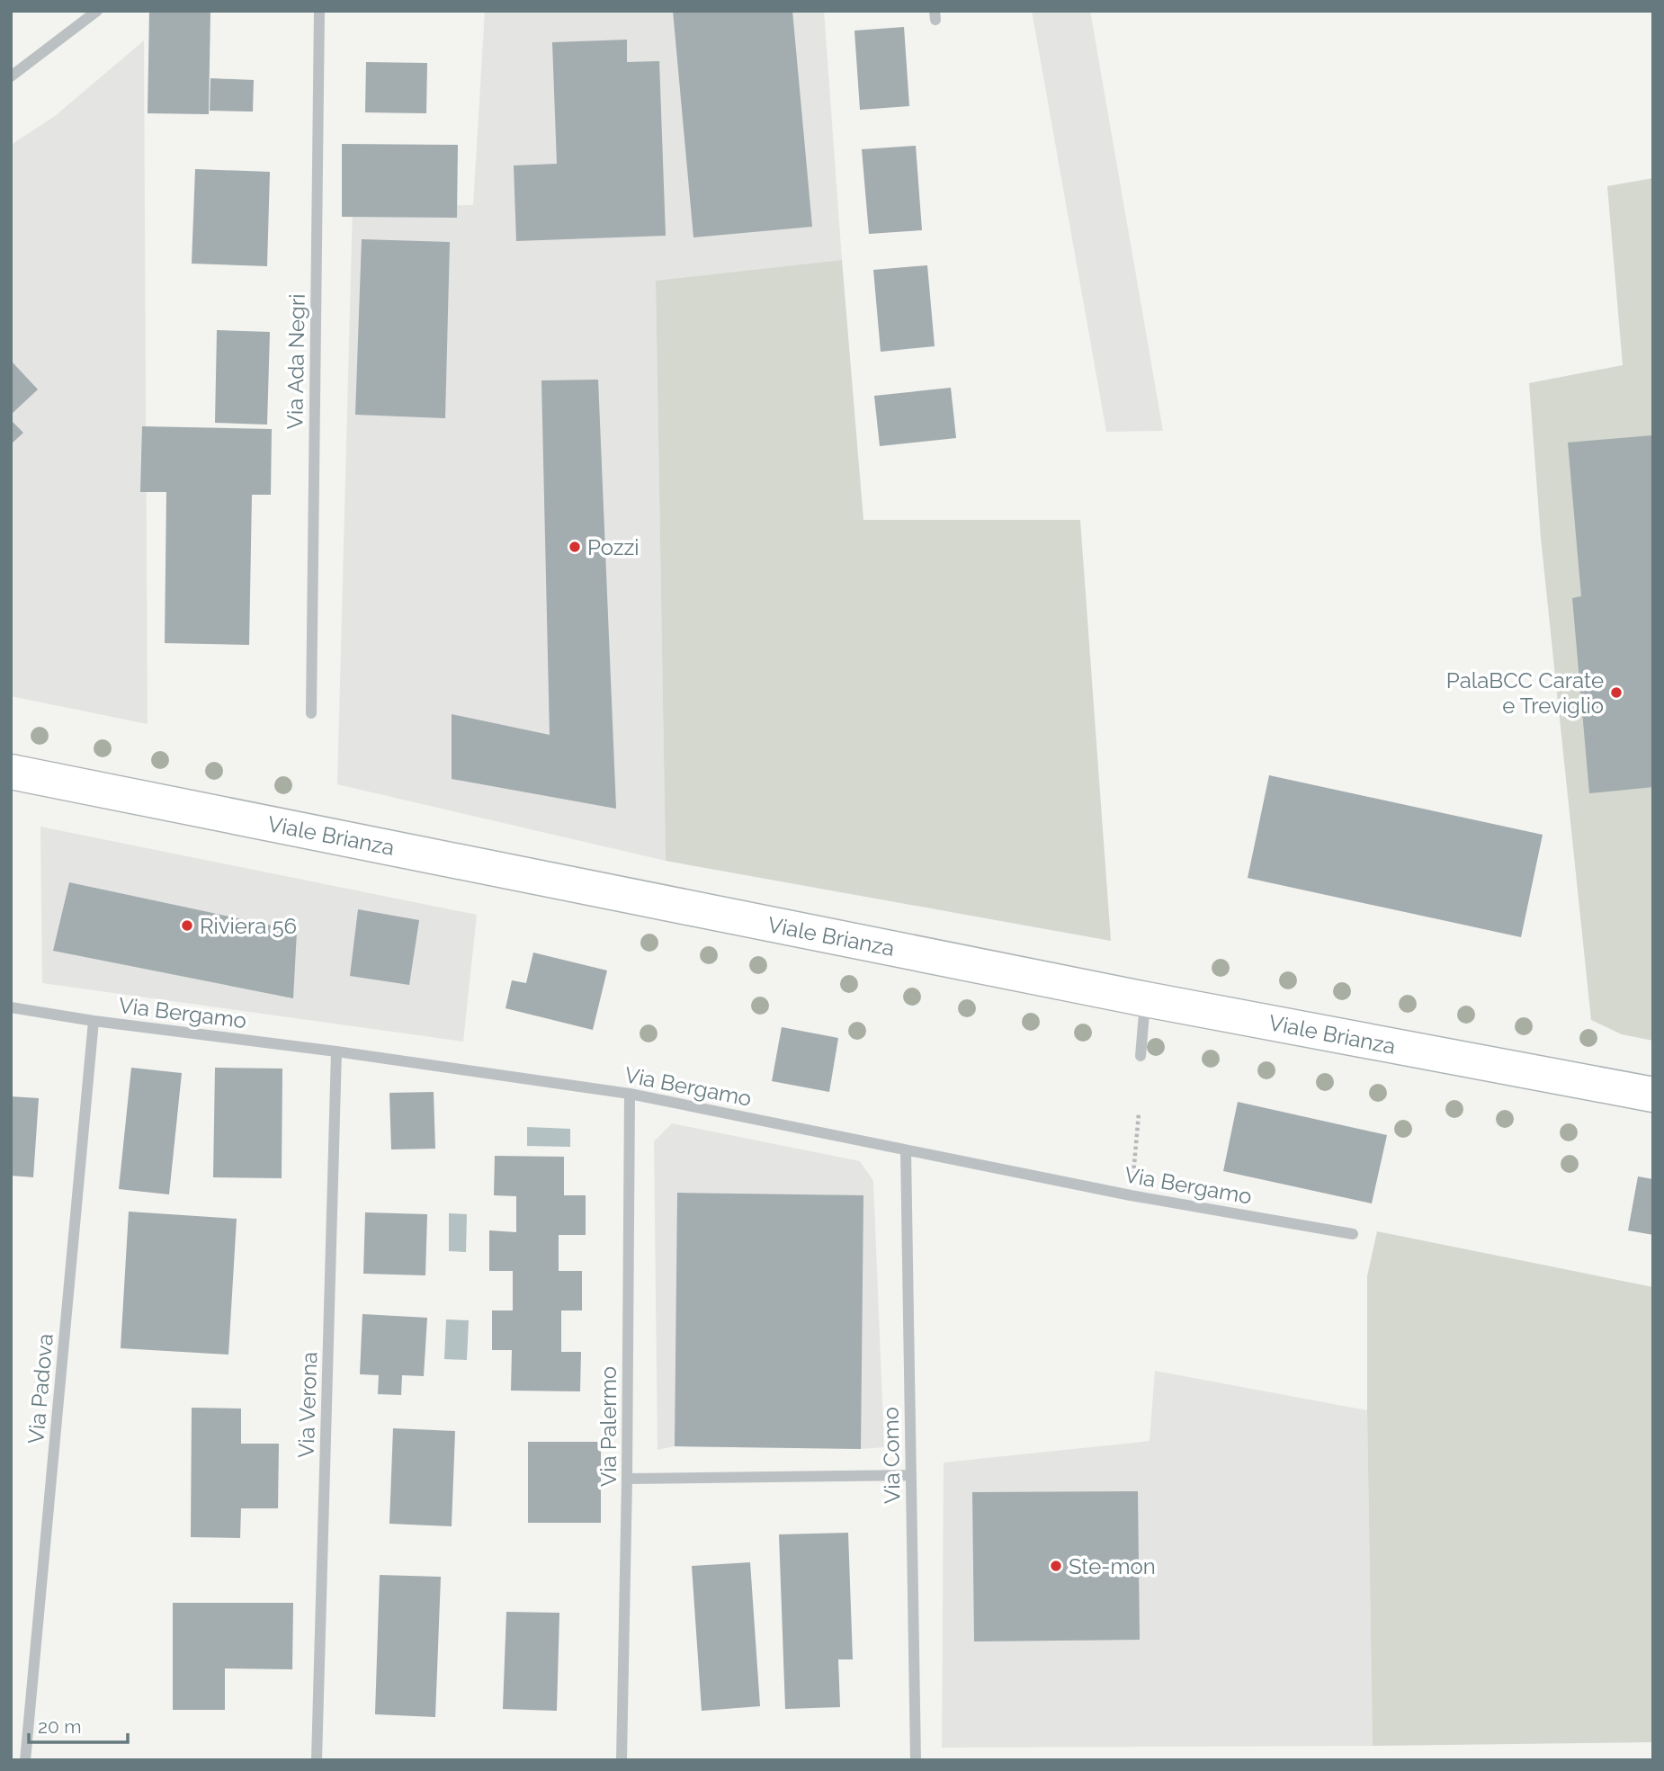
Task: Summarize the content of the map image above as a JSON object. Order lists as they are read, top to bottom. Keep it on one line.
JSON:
{"streets":{"main road":["Viale Brianza"],"street":["Via Ada Negri","Via Bergamo","Via Padova","Via Verona","Via Palermo","Via Como"]},"crossings":[["Via Bergamo","Via Padova"],["Via Bergamo","Via Verona"],["Via Bergamo","Via Palermo"],["Via Bergamo","Via Como"]],"places":["Pozzi","PalaBCC Carate e Treviglio","Riviera 56","Ste-mon"],"scale_bar":"20 m"}
